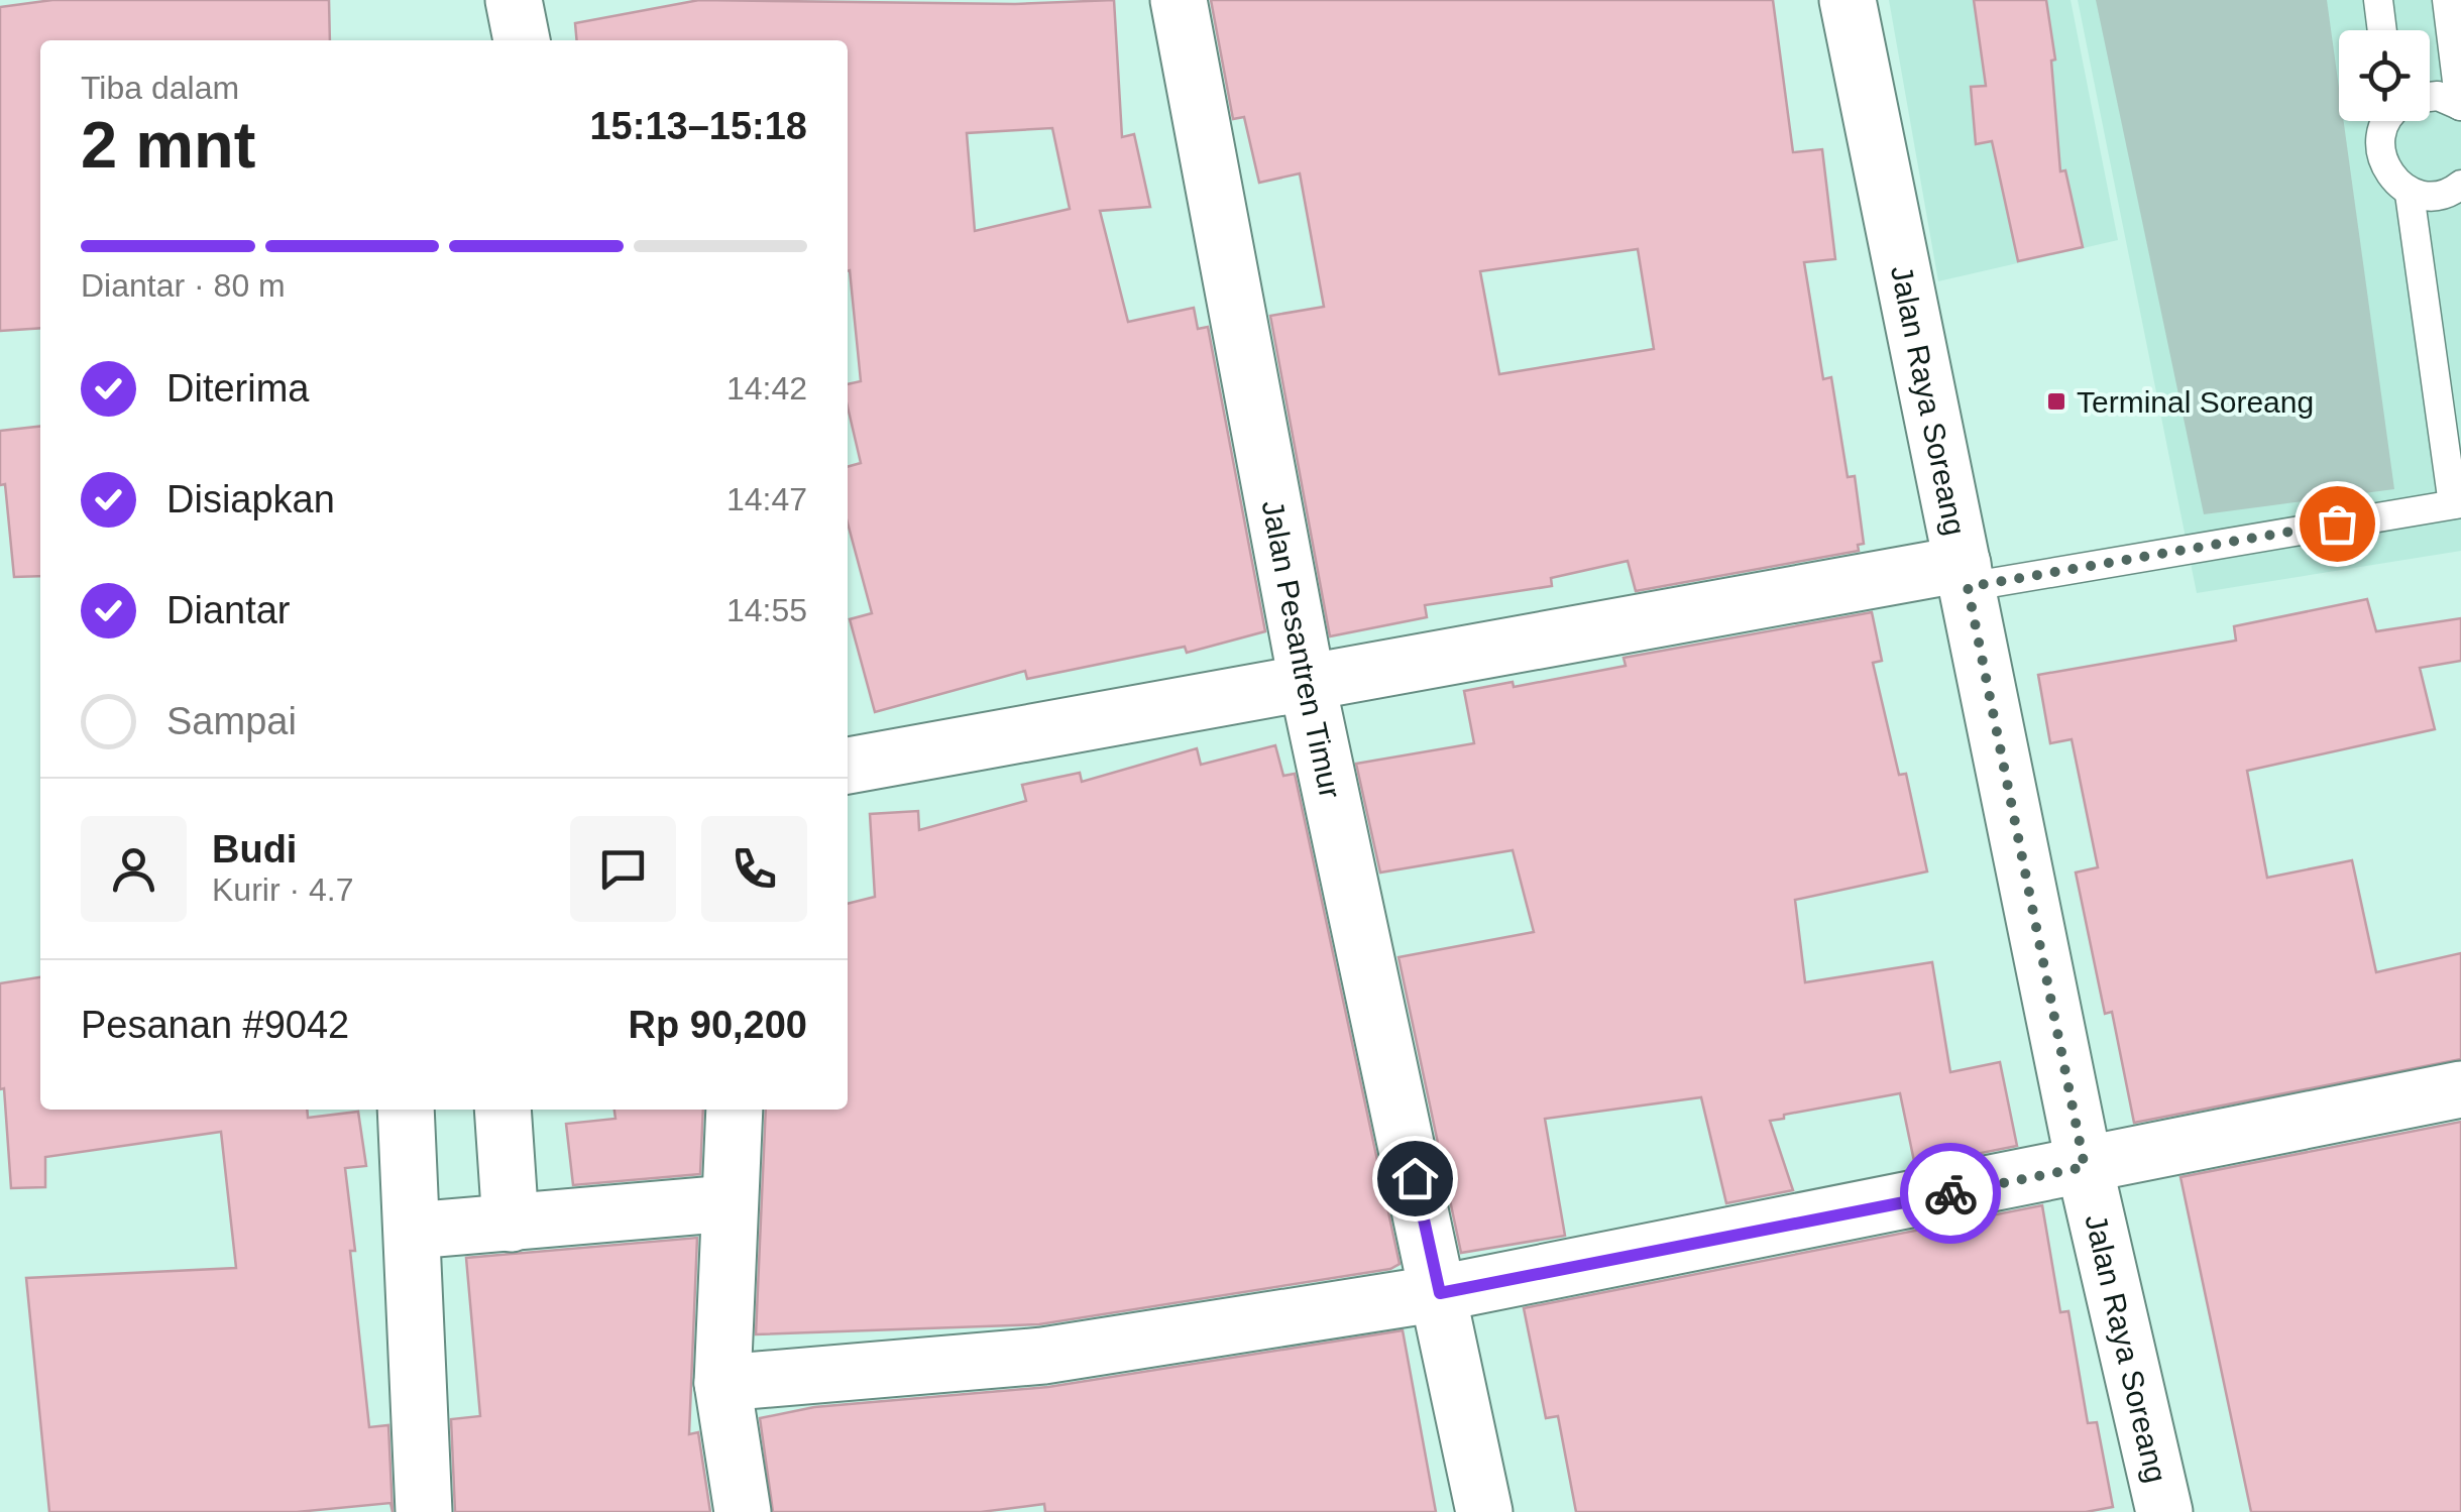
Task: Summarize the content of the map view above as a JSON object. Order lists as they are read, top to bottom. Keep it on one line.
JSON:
{"streets":{"street":["Jalan Raya Soreang","Jalan Pesantren Timur"]},"places":{"transit":["Terminal Soreang"]},"page":{"heading":["2 mnt","Tiba dalam","15:13–15:18"],"panel":["Budi","Kurir · 4.7","Pesanan #9042","Rp 90,200"],"bar":"Diantar · 80 m","list":[["Diterima","14:42"],["Disiapkan","14:47"],["Diantar","14:55"],"Sampai"]}}
